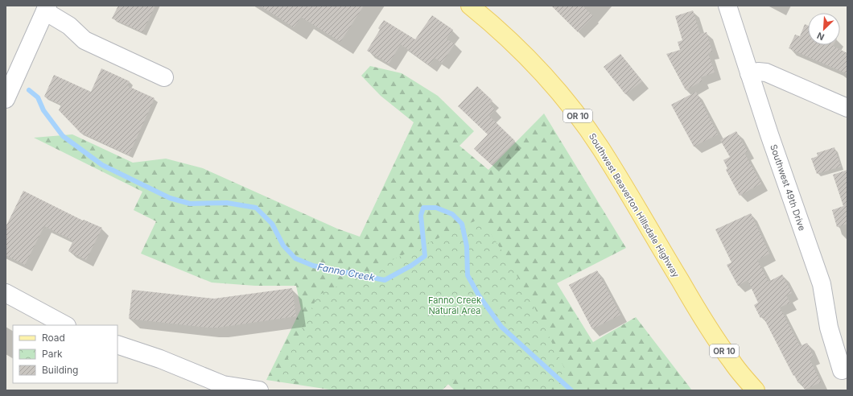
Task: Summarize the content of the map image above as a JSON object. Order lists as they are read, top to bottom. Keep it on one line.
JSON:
{"streets":{"main road":["OR 10","Southwest Beaverton Hillsdale Highway"],"street":["Southwest 49th Drive"]},"water":["Fanno Creek"],"parks":["Fanno Creek Natural Area"],"legend":["Road","Park","Building"],"north":"bottom left"}
